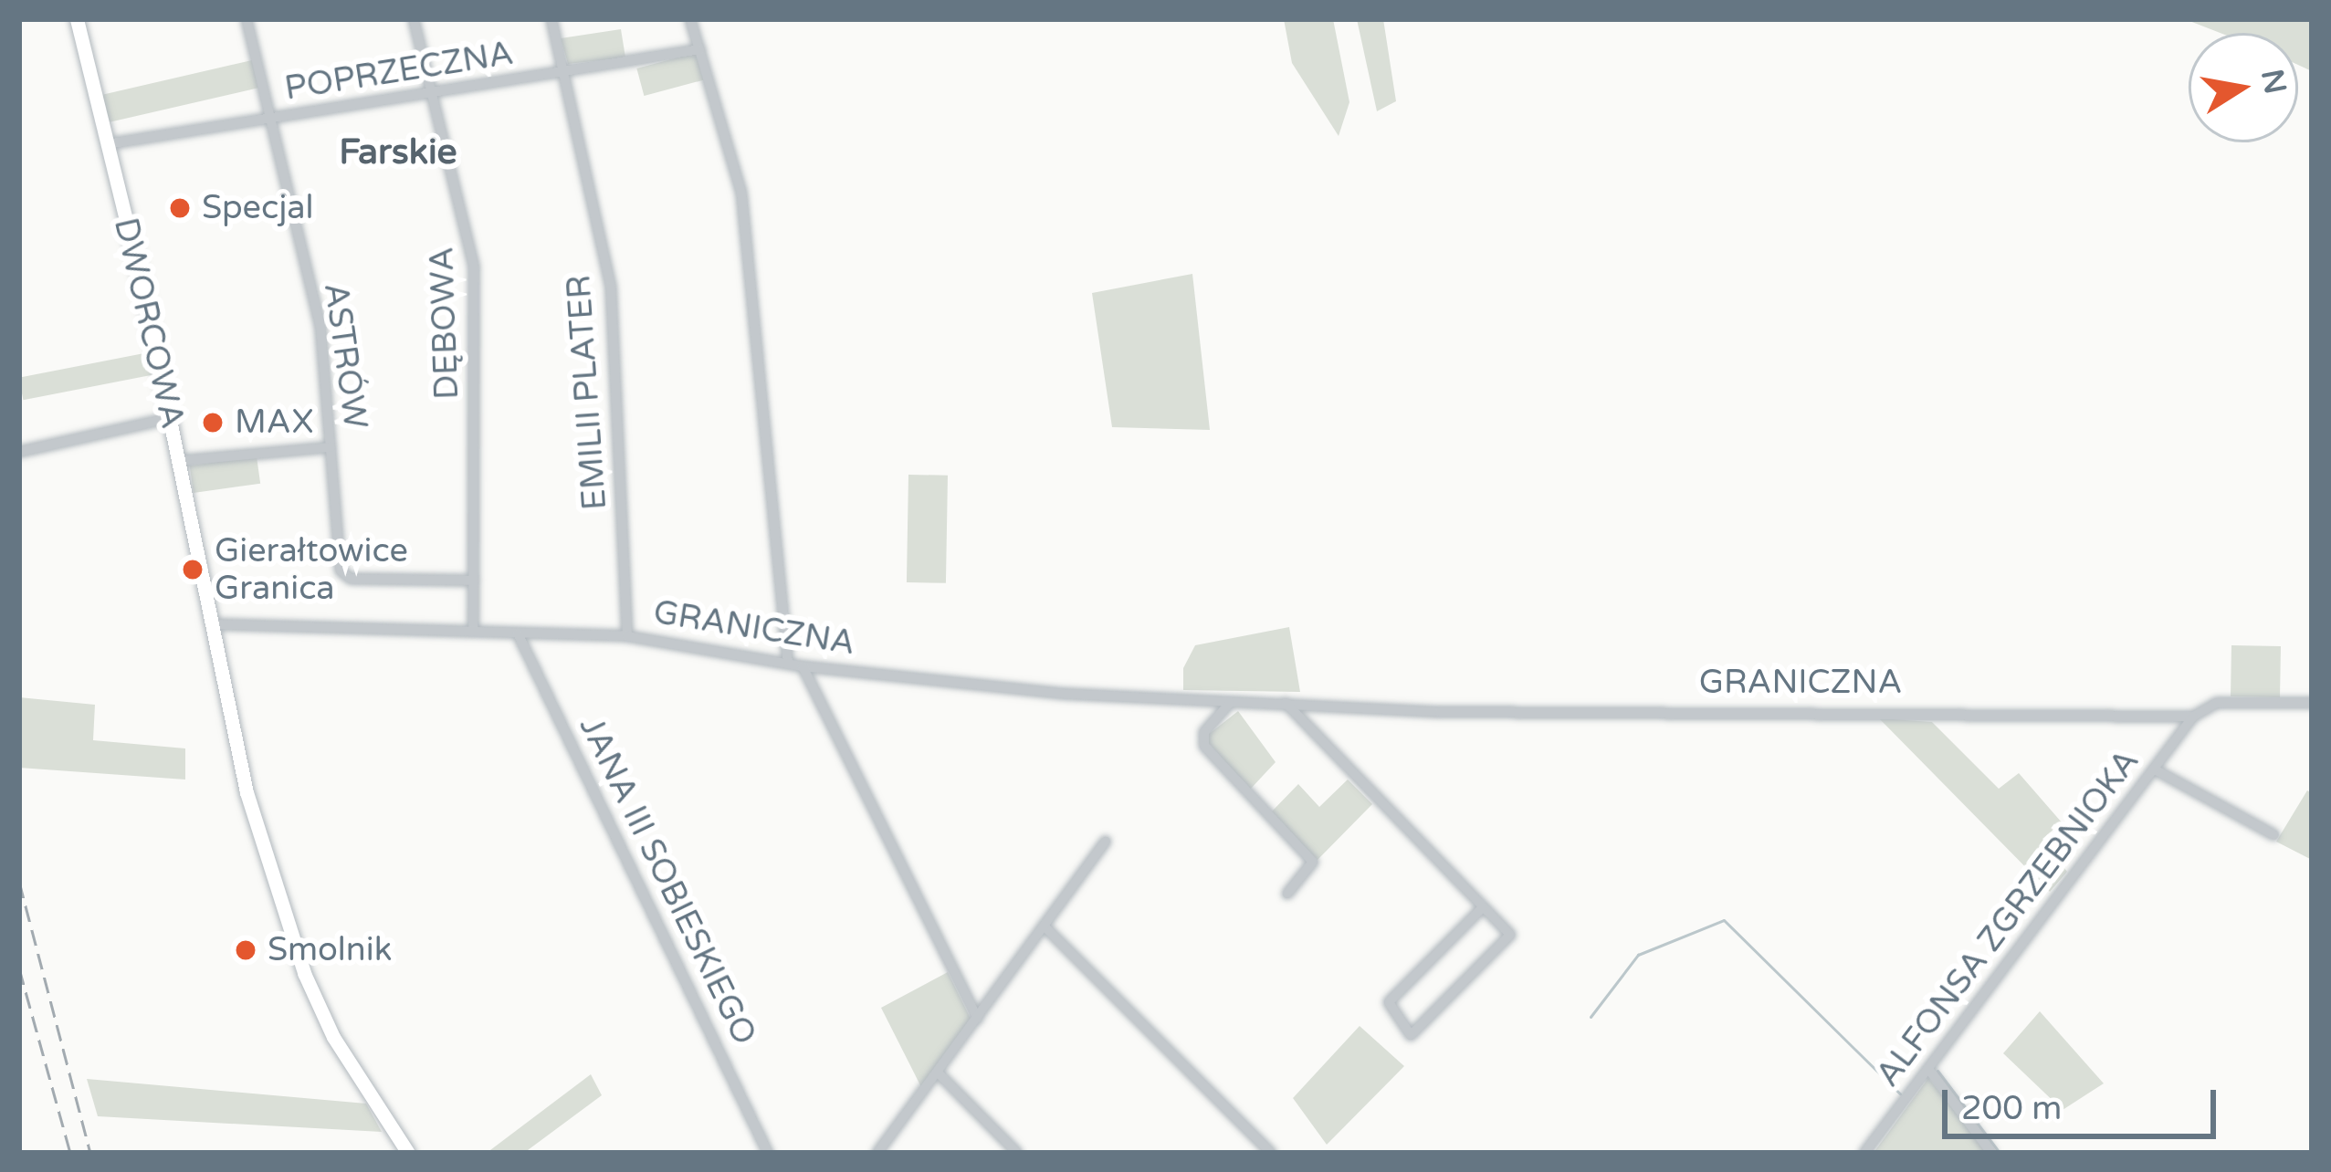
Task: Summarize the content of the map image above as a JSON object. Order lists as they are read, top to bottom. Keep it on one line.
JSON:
{"streets":{"main road":["DWORCOWA"],"street":["POPRZECZNA","DĘBOWA","ASTRÓW","EMILII PLATER","GRANICZNA","JANA III SOBIESKIEGO","ALFONSA ZGRZEBNIOKA"]},"crossings":[["POPRZECZNA","DWORCOWA"],["POPRZECZNA","DĘBOWA"],["POPRZECZNA","ASTRÓW"],["POPRZECZNA","EMILII PLATER"],["DWORCOWA","GRANICZNA"],["DĘBOWA","ASTRÓW"],["DĘBOWA","GRANICZNA"],["EMILII PLATER","GRANICZNA"],["GRANICZNA","JANA III SOBIESKIEGO"],["GRANICZNA","ALFONSA ZGRZEBNIOKA"]],"districts":["Farskie"],"places":["Specjal","MAX","Gierałtowice Granica","Smolnik"],"scale_bar":"200 m","north":"right"}
